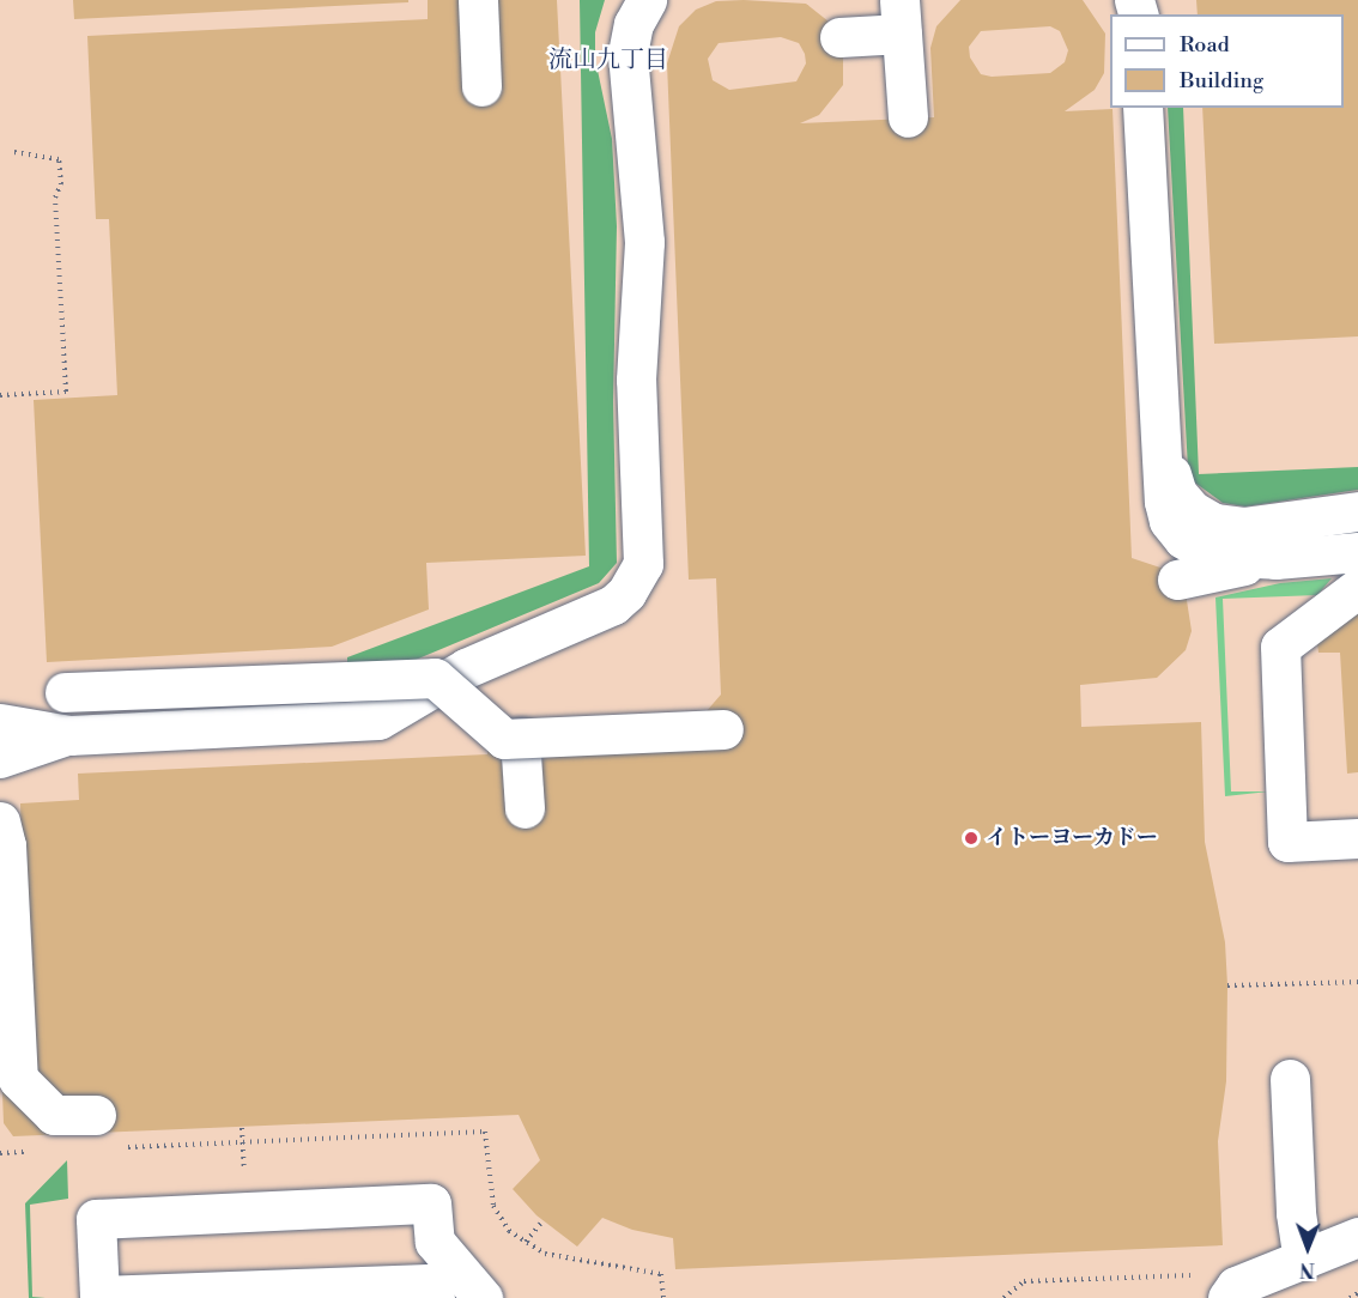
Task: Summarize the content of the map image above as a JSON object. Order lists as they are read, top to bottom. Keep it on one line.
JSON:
{"districts":["流山九丁目"],"places":["イトーヨーカドー"],"legend":["Road","Building"],"north":"bottom"}
